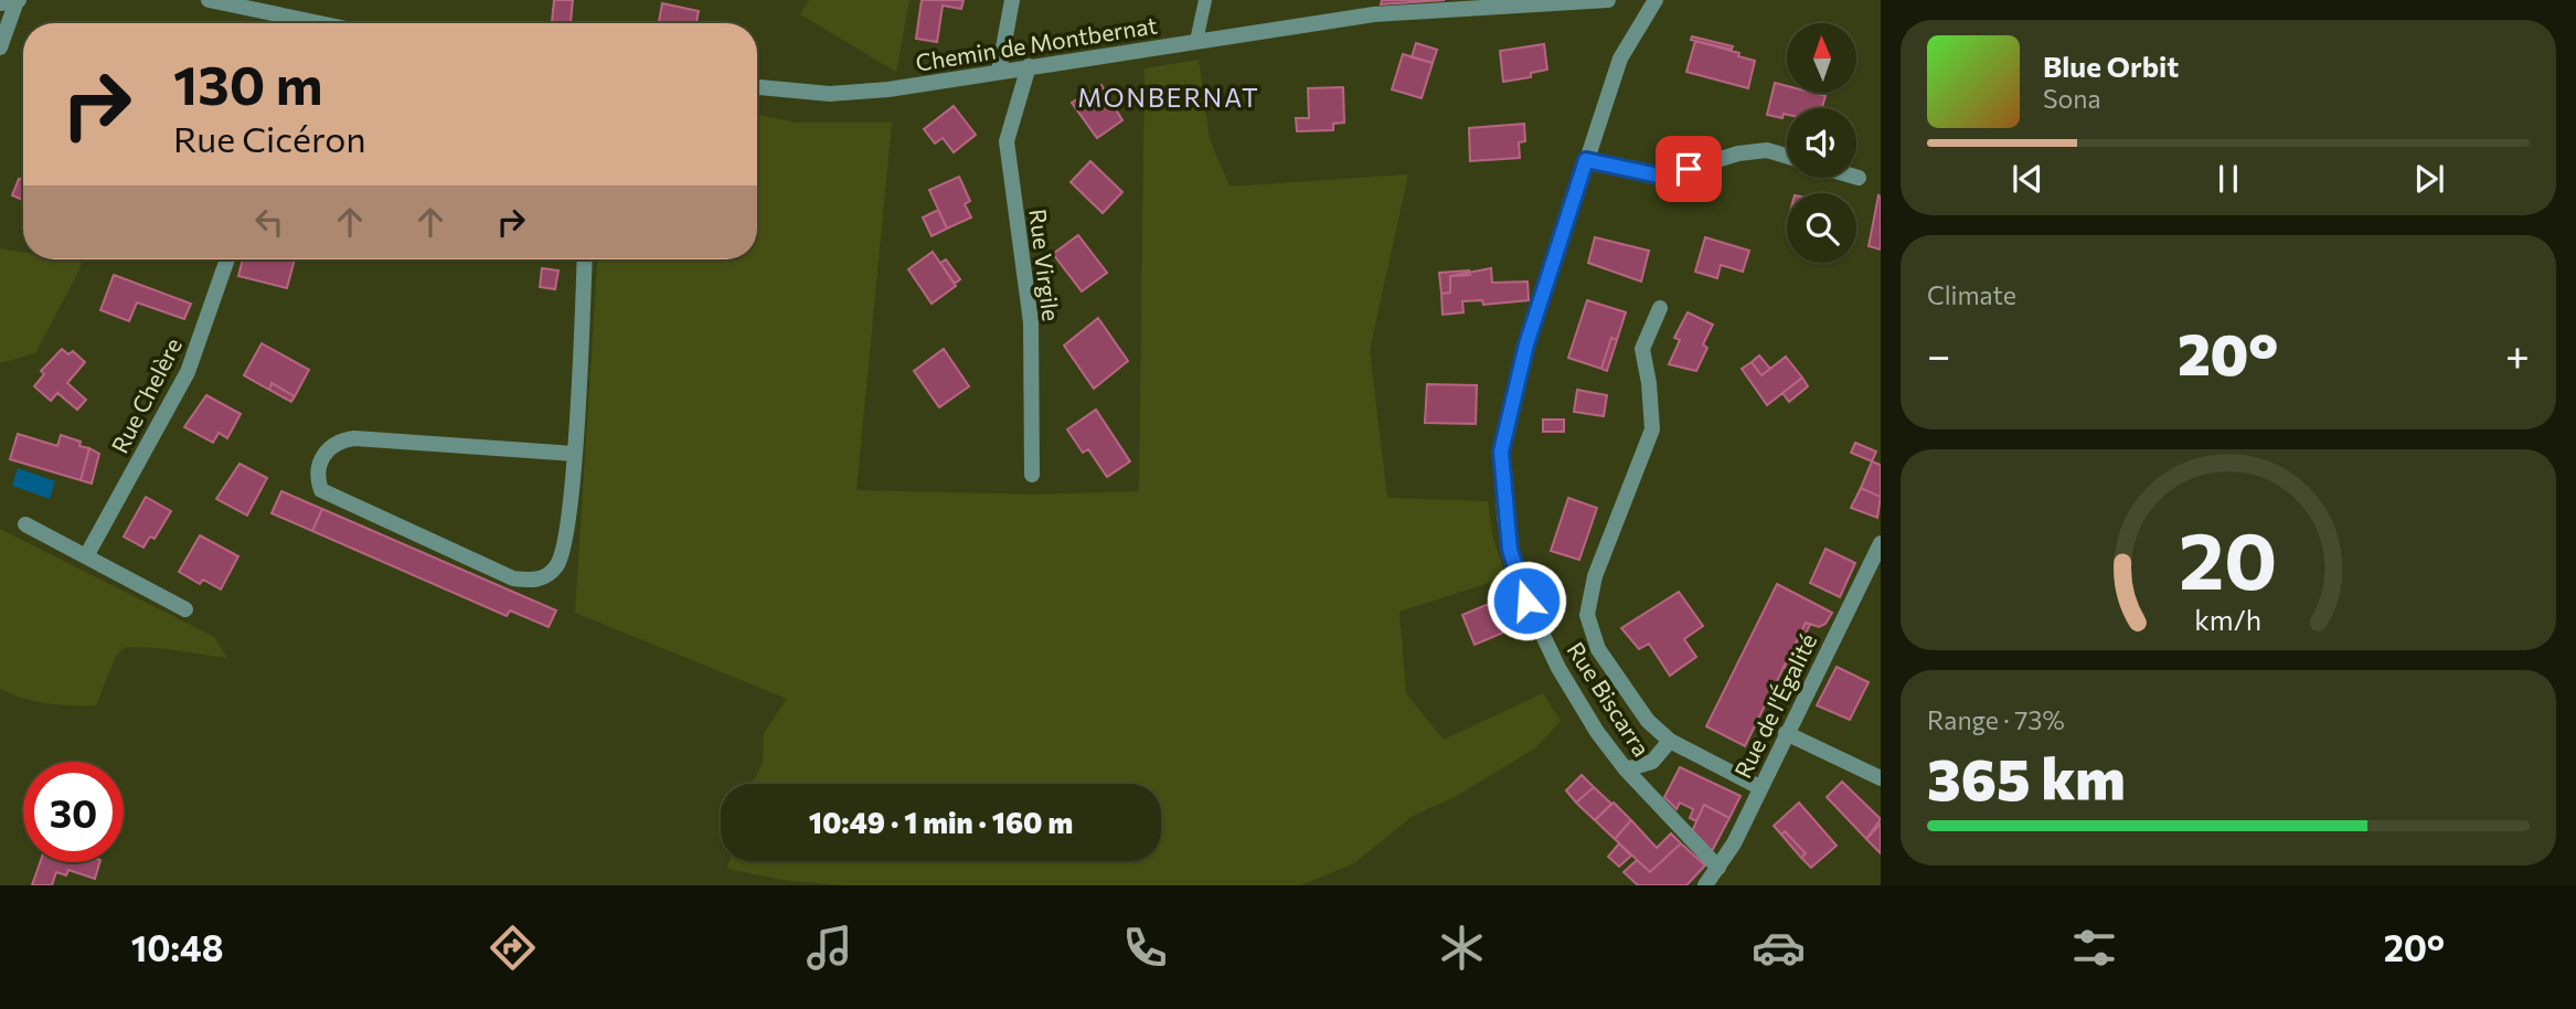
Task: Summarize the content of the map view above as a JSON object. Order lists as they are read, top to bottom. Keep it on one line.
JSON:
{"streets":{"street":["Chemin de Montbernat","Rue Virgile","Rue Chelère","Rue Biscarra","Rue de l'Égalité"]},"crossings":[["Chemin de Montbernat","Rue Virgile"],["Rue Biscarra","Rue de l'Égalité"]],"districts":["MONBERNAT"],"north":"top","page":{"turn":["130 m","Rue Cicéron"],"song":["Blue Orbit","Sona"],"tile":["Climate",["Range · 73%","365 km"]],"heat":["−","20°","+"],"limit":"30","trip":"10:49 · 1 min · 160 m","tabs":["10:48","20°"],"gauge":["20","km/h"]}}
